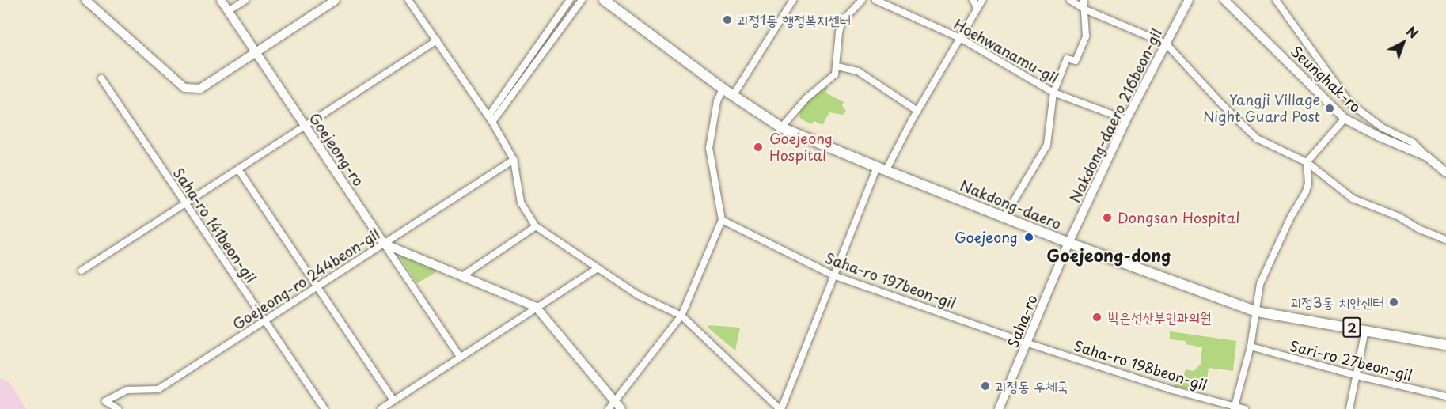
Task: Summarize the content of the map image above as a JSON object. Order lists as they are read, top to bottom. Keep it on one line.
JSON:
{"streets":{"main road":["Seunghak-ro","Nakdong-daero 216beon-gil","Goejeong-ro","Nakdong-daero","Saha-ro","2"],"street":["Hoehwanamu-gil","Saha-ro 141beon-gil","Goejeong-ro 244beon-gil","Saha-ro 197beon-gil","Sari-ro 27beon-gil","Saha-ro 198beon-gil"]},"crossings":[["Hoehwanamu-gil","Nakdong-daero 216beon-gil"],["Nakdong-daero 216beon-gil","Nakdong-daero"],["Nakdong-daero 216beon-gil","Saha-ro"],["Goejeong-ro","Goejeong-ro 244beon-gil"],["Nakdong-daero","Saha-ro"],["Saha-ro 141beon-gil","Goejeong-ro 244beon-gil"],["Saha-ro 197beon-gil","Saha-ro"],["Saha-ro 197beon-gil","Saha-ro 198beon-gil"],["Saha-ro","Saha-ro 198beon-gil"]],"districts":["Goejeong-dong"],"places":["괴정1동 행정복지센터","Yangji Village Night Guard Post","Goejeong Hospital","Dongsan Hospital","Goejeong","괴정3동 치안센터","박은선산부인과의원","괴정동 우체국"],"north":"top right"}
